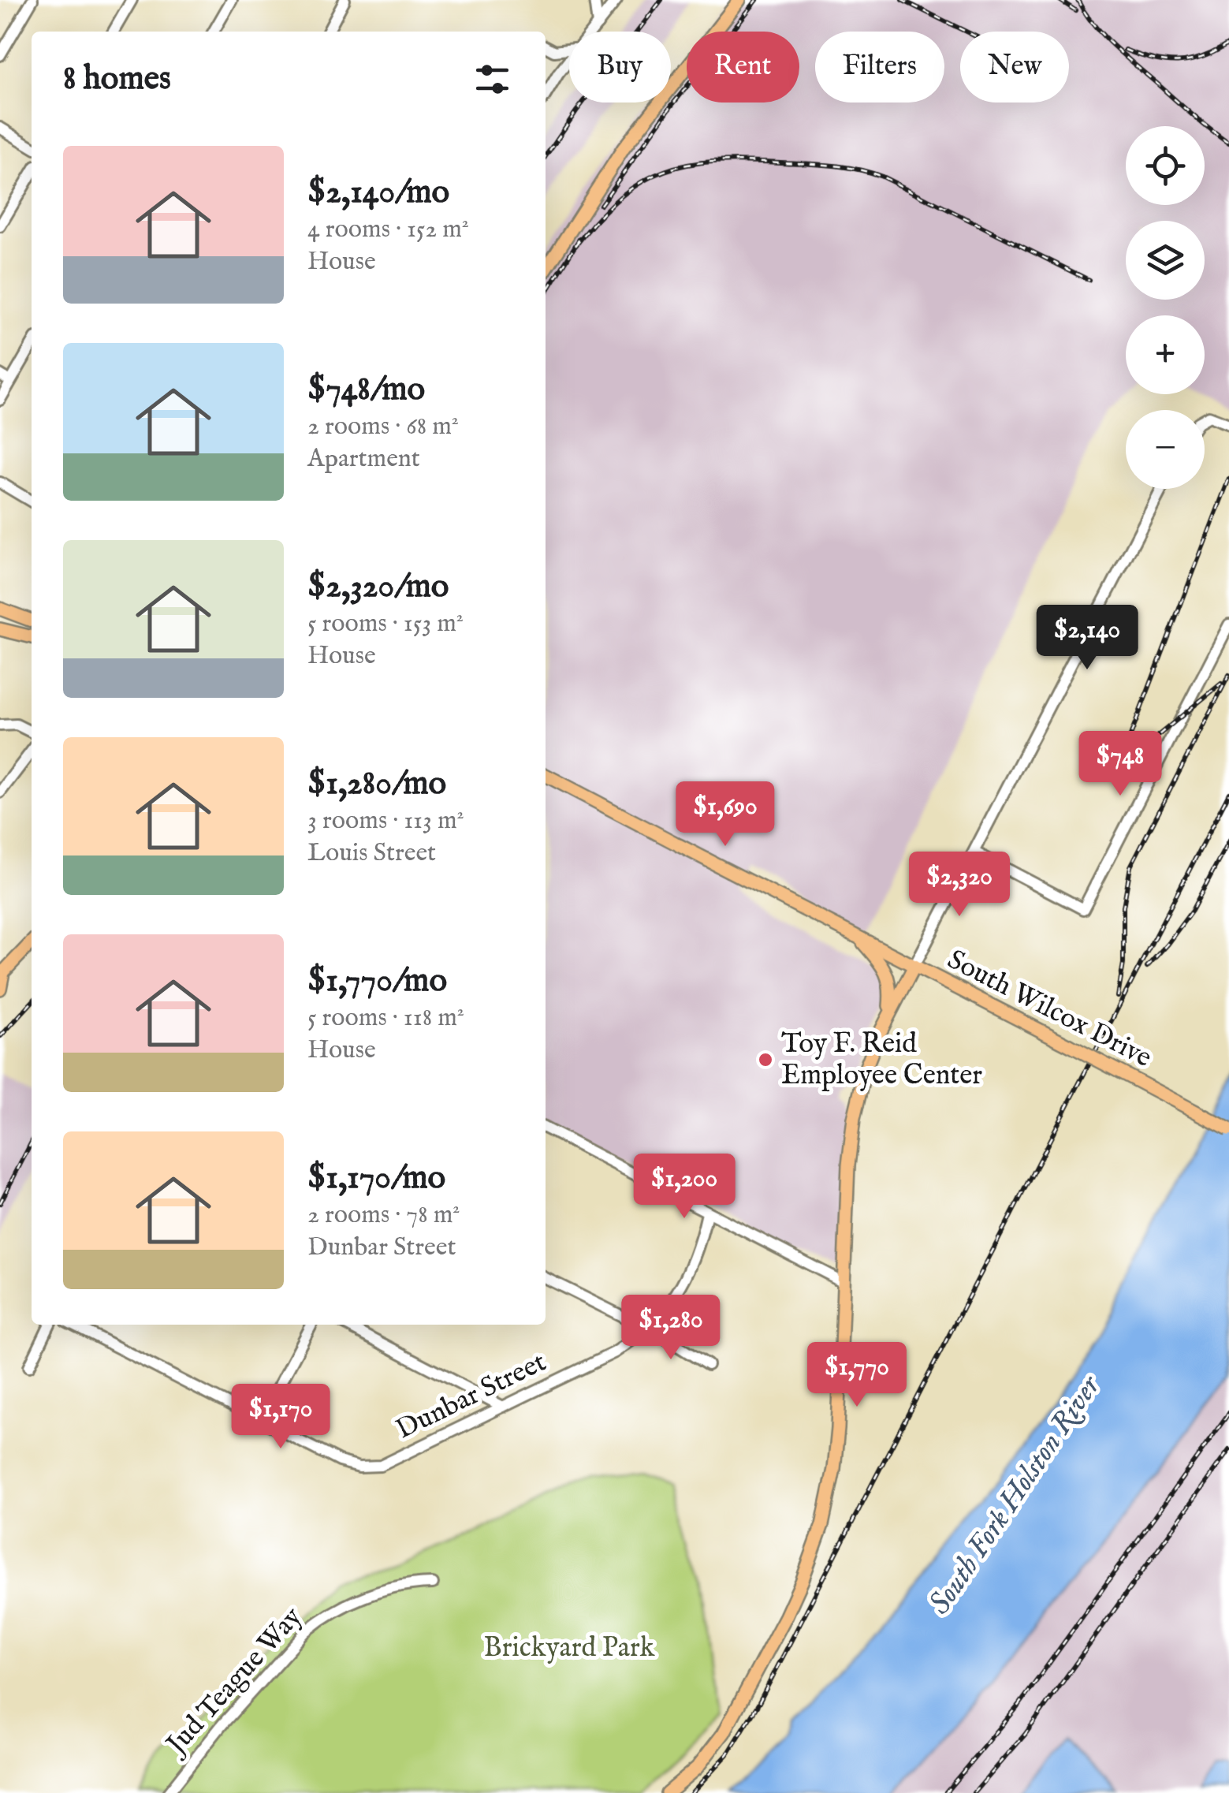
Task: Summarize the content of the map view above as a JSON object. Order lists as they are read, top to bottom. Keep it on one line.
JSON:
{"streets":{"main road":["South Wilcox Drive"],"street":["Dunbar Street","Jud Teague Way"]},"water":["South Fork Holston River"],"parks":["Brickyard Park"],"places":["Toy F. Reid Employee Center"],"page":{"chip":["Buy","Rent","Filters","New"],"heading":"8 homes","map_buttons":["+","−"],"list":[{"name":"$2,140/mo","note":"4 rooms · 152 m² · House"},{"name":"$748/mo","note":"2 rooms · 68 m² · Apartment"},{"name":"$2,320/mo","note":"5 rooms · 153 m² · House"},{"name":"$1,280/mo","note":"3 rooms · 113 m² · Louis Street"},{"name":"$1,770/mo","note":"5 rooms · 118 m² · House"},{"name":"$1,170/mo","note":"2 rooms · 78 m² · Dunbar Street"}],"price":["$2,140","$748","$1,690","$2,320","$1,200","$1,280","$1,770","$1,170"]}}
